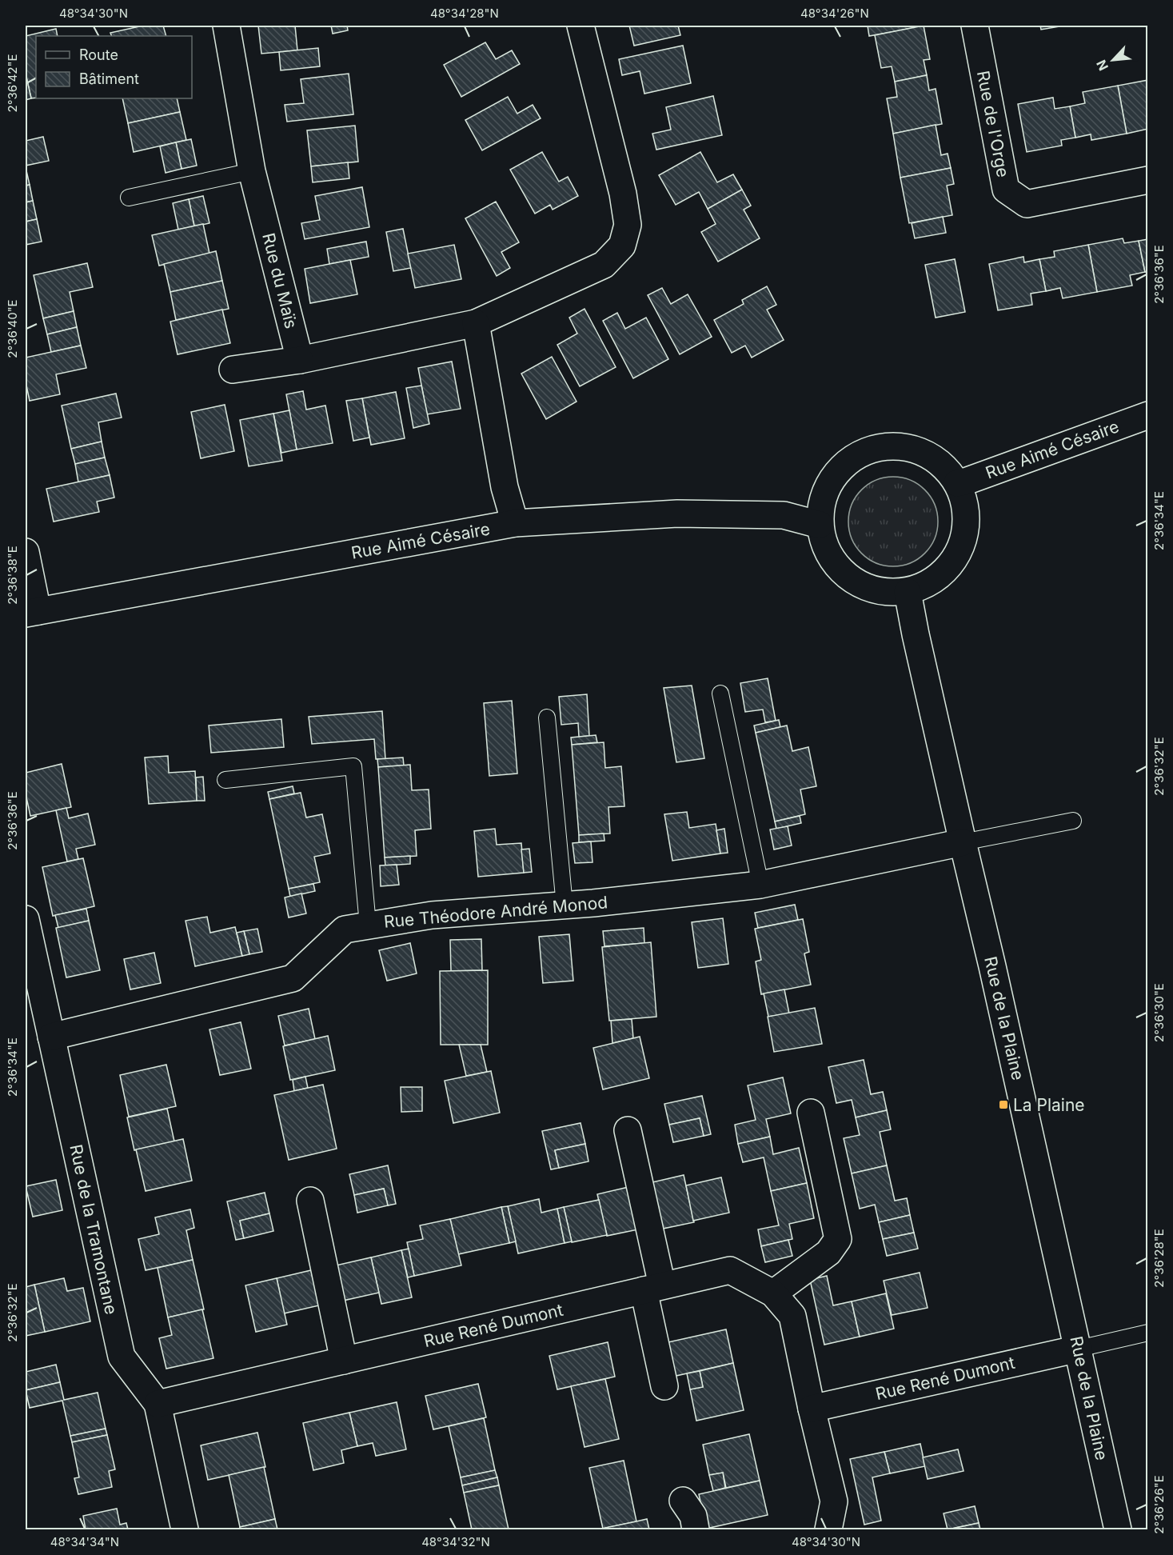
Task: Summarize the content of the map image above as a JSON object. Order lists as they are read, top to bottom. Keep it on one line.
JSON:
{"streets":{"street":["Rue de l'Orge","Rue du Maïs","Rue Aimé Césaire","Rue Théodore André Monod","Rue de la Plaine","Rue de la Tramontane","Rue René Dumont"]},"crossings":[["Rue Aimé Césaire","Rue de la Plaine"],["Rue Théodore André Monod","Rue de la Plaine"],["Rue Théodore André Monod","Rue de la Tramontane"],["Rue de la Plaine","Rue René Dumont"],["Rue de la Tramontane","Rue René Dumont"]],"places":{"transit":["La Plaine"]},"legend":["Route","Bâtiment"],"north":"bottom left","coordinates":["48°34'30\"N","48°34'28\"N","48°34'26\"N","2°36'42\"E","2°36'36\"E","2°36'40\"E","2°36'34\"E","2°36'38\"E","2°36'32\"E","2°36'30\"E","2°36'28\"E","2°36'26\"E","48°34'34\"N","48°34'32\"N"]}
